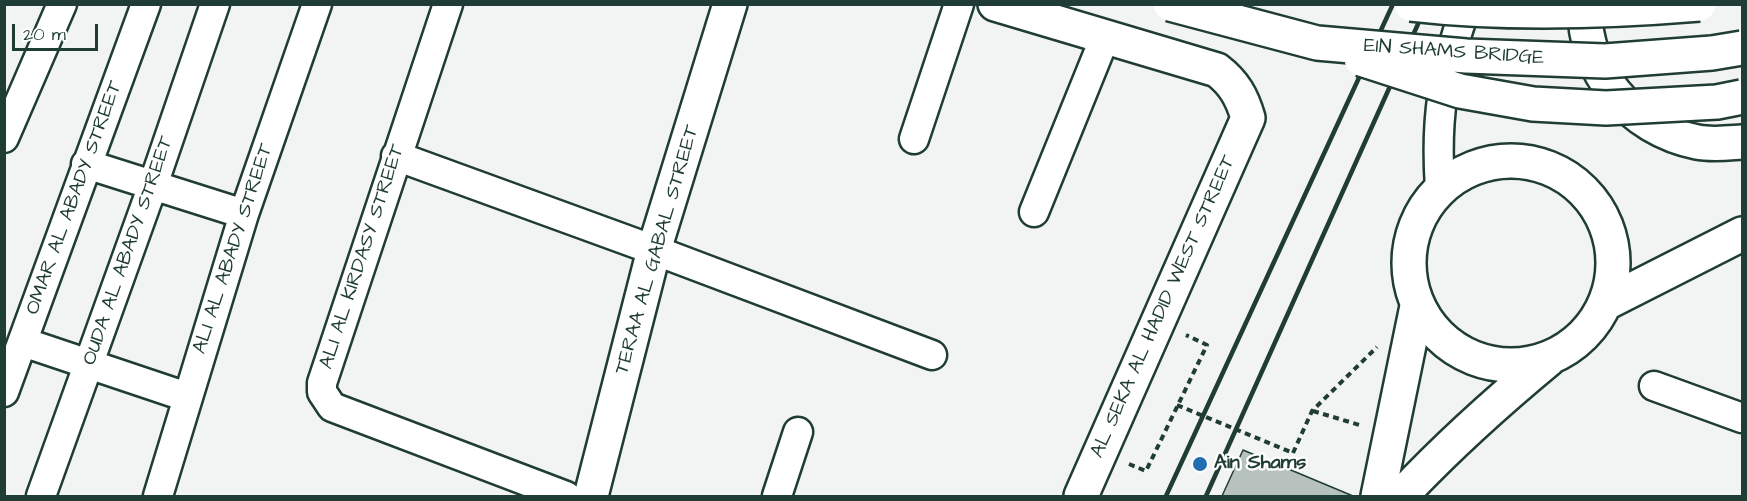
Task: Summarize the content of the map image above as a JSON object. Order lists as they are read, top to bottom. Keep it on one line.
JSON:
{"streets":{"street":["EIN SHAMS BRIDGE","OMAR AL ABADY STREET","ALI AL ABADY STREET","TERAA AL GABAL STREET","OUDA AL ABADY STREET","ALI AL KIRDASY STREET","AL SEKA AL HADID WEST STREET"]},"places":["Ain Shams"],"scale_bar":"20 m"}
